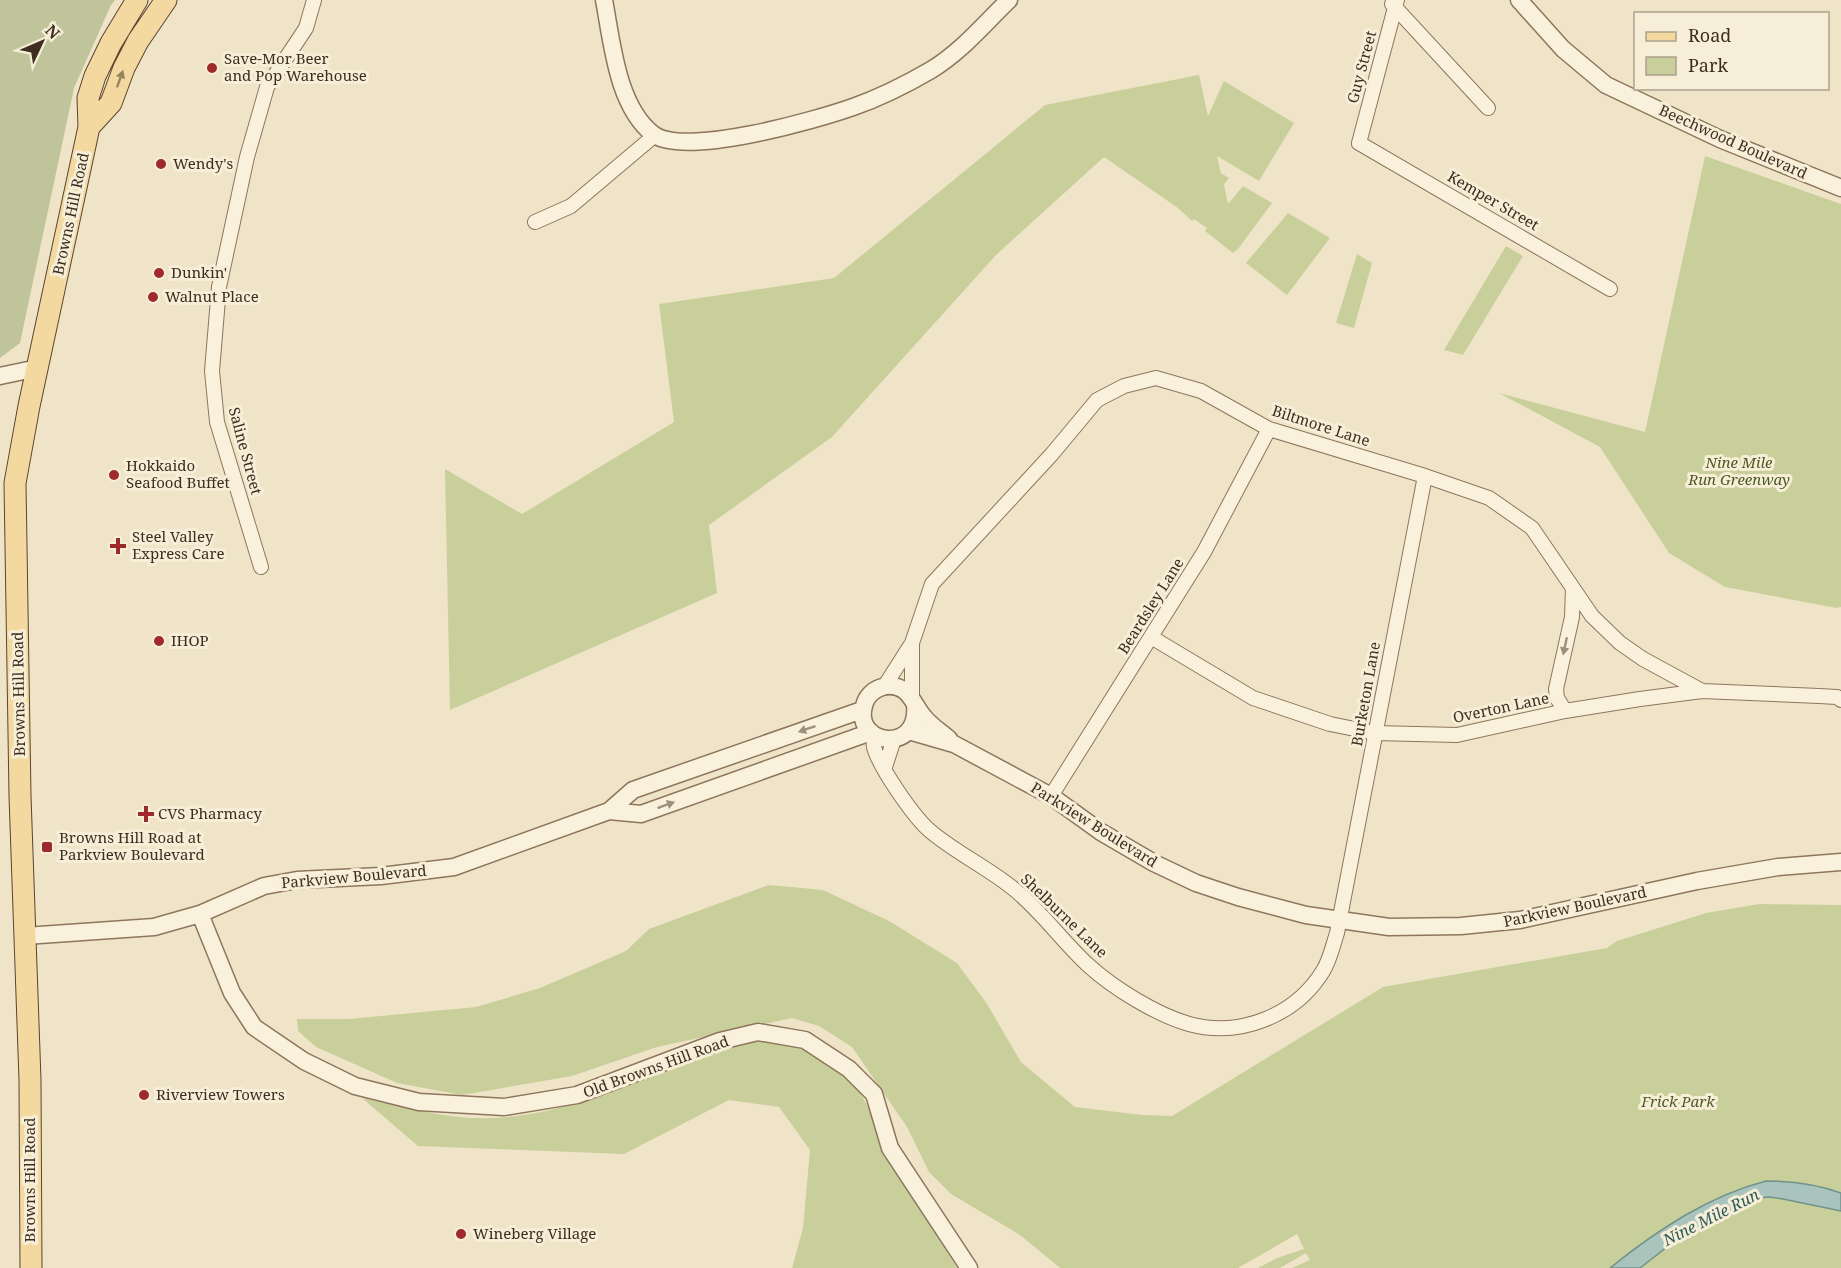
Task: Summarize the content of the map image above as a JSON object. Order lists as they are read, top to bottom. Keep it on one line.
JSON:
{"streets":{"main road":["Browns Hill Road"],"street":["Guy Street","Beechwood Boulevard","Kemper Street","Biltmore Lane","Saline Street","Beardsley Lane","Burketon Lane","Overton Lane","Parkview Boulevard","Shelburne Lane","Old Browns Hill Road"]},"crossings":[["Guy Street","Kemper Street"],["Browns Hill Road","Parkview Boulevard"],["Biltmore Lane","Beardsley Lane"],["Biltmore Lane","Burketon Lane"],["Biltmore Lane","Overton Lane"],["Beardsley Lane","Overton Lane"],["Beardsley Lane","Parkview Boulevard"],["Burketon Lane","Overton Lane"],["Burketon Lane","Parkview Boulevard"],["Burketon Lane","Shelburne Lane"],["Parkview Boulevard","Shelburne Lane"],["Parkview Boulevard","Old Browns Hill Road"]],"water":["Nine Mile Run"],"parks":["Nine Mile Run Greenway","Frick Park"],"places":{"other":["Save-Mor Beer and Pop Warehouse","Wendy's","Dunkin'","Walnut Place","Hokkaido Seafood Buffet","IHOP","Riverview Towers","Wineberg Village"],"health":["Steel Valley Express Care","CVS Pharmacy"],"transit":["Browns Hill Road at Parkview Boulevard"]},"legend":["Road","Park"],"north":"top right"}
